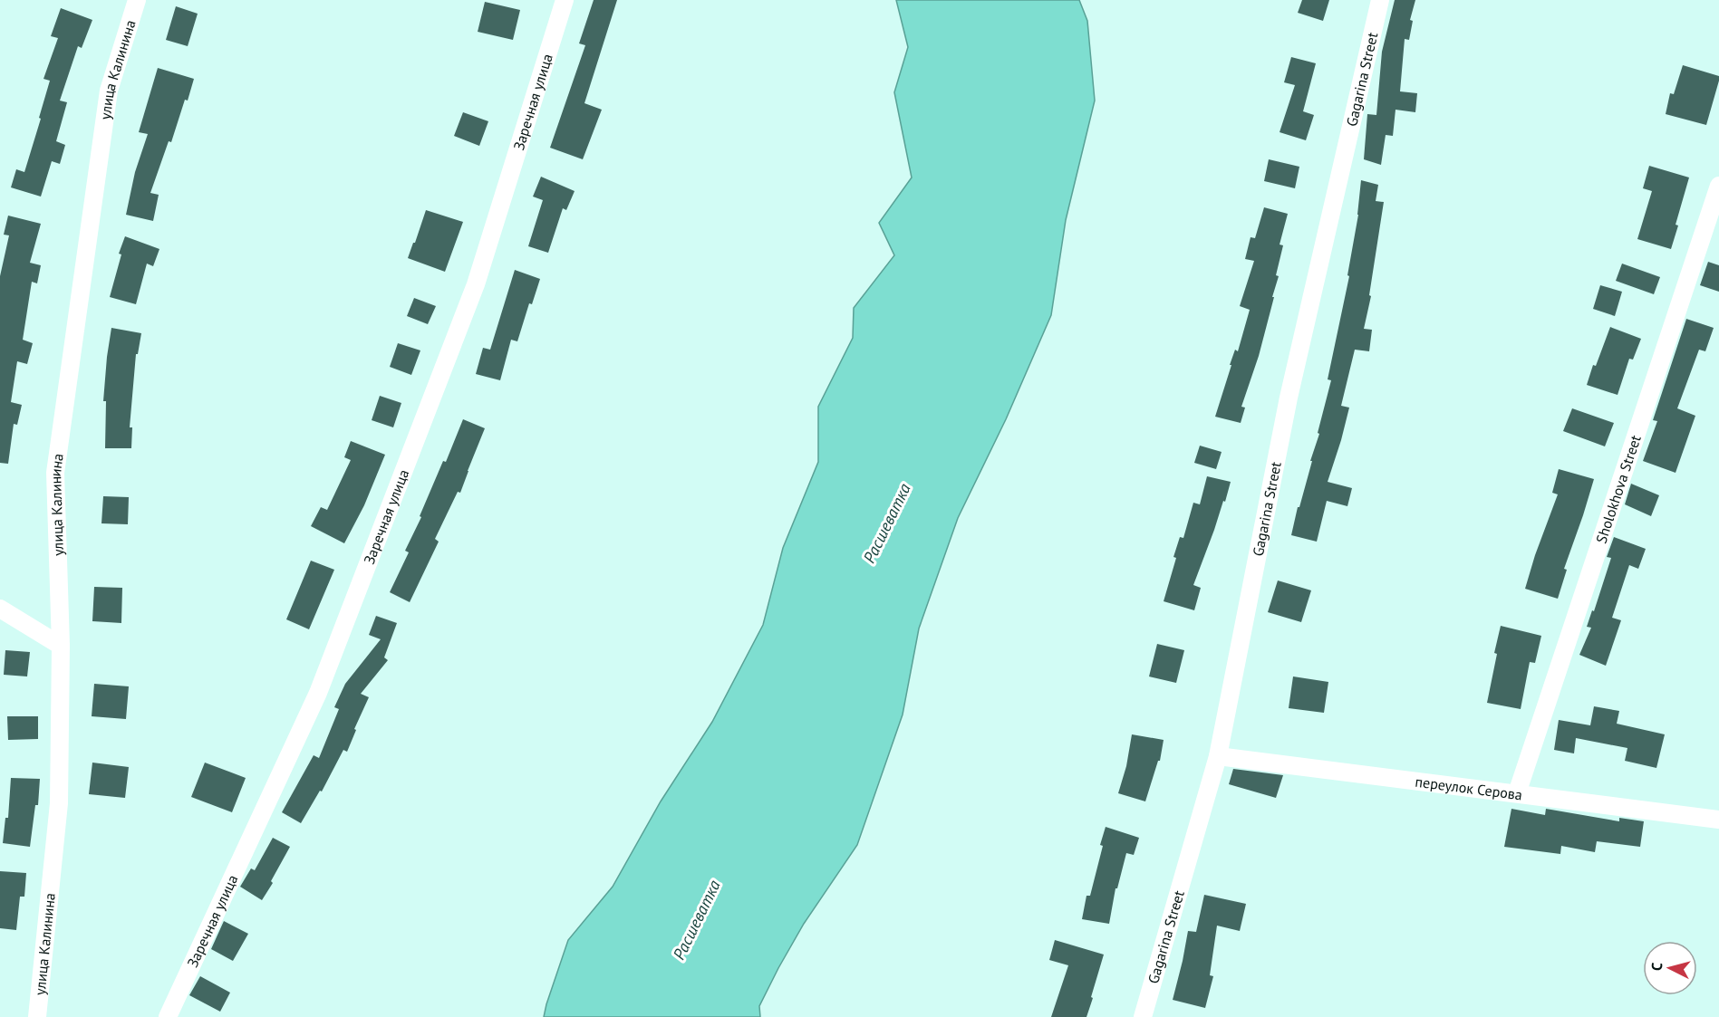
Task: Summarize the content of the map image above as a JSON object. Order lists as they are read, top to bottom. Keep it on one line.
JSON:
{"streets":{"street":["улица Калинина","Gagarina Street","Заречная улица","Sholokhova Street","переулок Серова"]},"crossings":[["Gagarina Street","переулок Серова"],["Sholokhova Street","переулок Серова"]],"water":["Расшеватка"],"north":"left"}
